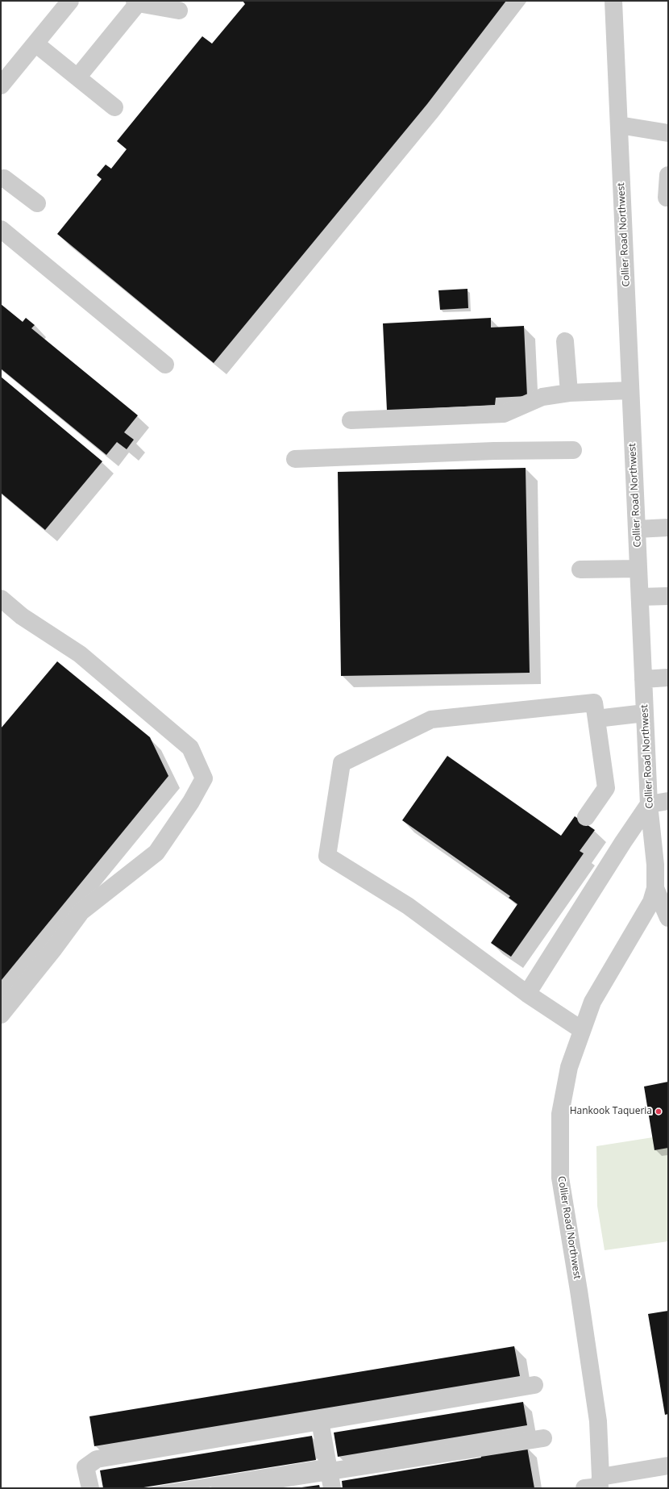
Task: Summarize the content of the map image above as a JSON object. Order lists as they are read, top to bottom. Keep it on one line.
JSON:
{"streets":{"street":["Collier Road Northwest"]},"places":["Hankook Taqueria"]}
